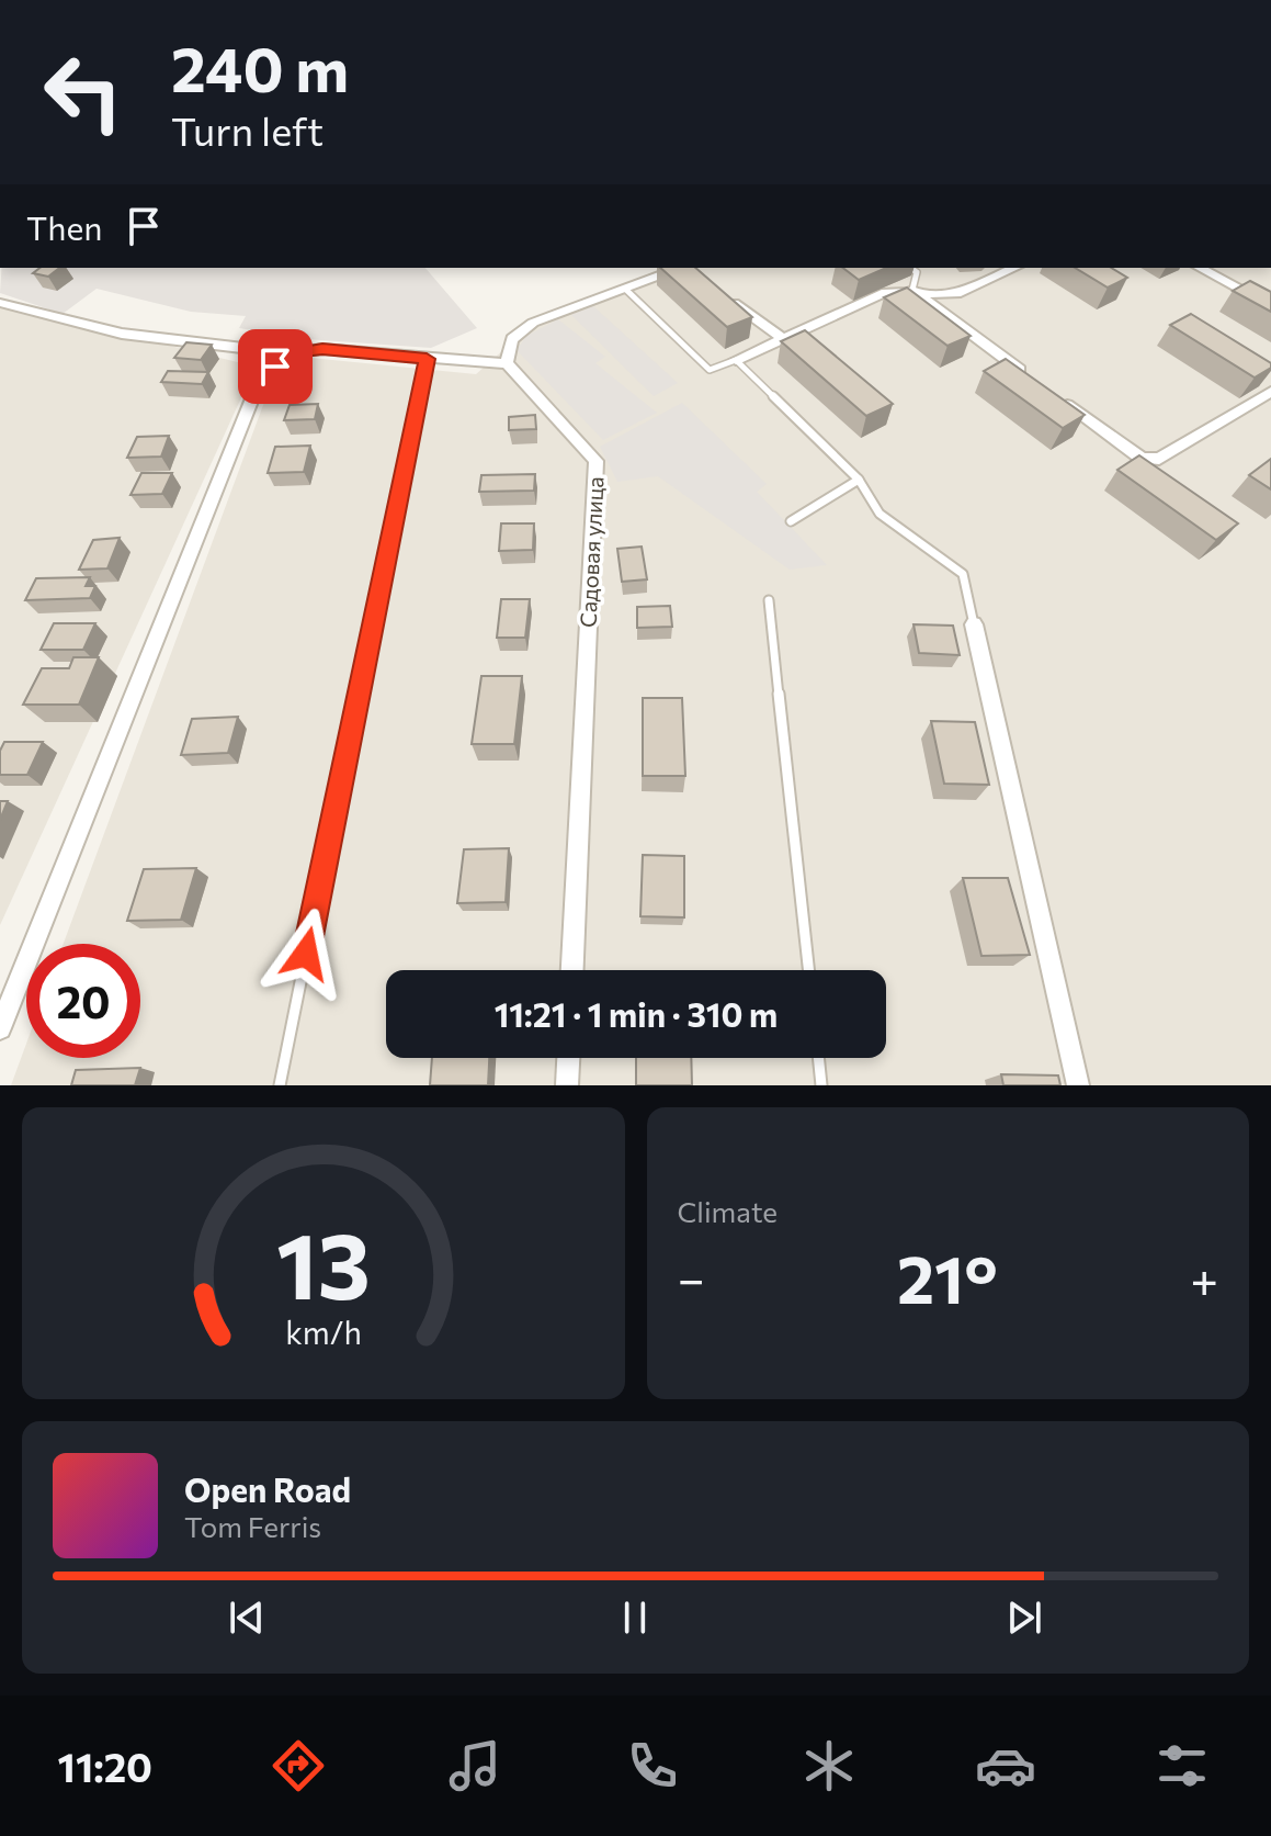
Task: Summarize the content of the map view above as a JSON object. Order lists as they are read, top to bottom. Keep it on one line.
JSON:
{"streets":{"street":["Садовая улица"]},"page":{"turn":["240 m","Turn left"],"then":"Then","limit":"20","trip":"11:21 · 1 min · 310 m","tile":"Climate","heat":["−","21°","+"],"song":["Open Road","Tom Ferris"],"tabs":"11:20","gauge":["13","km/h"]}}
